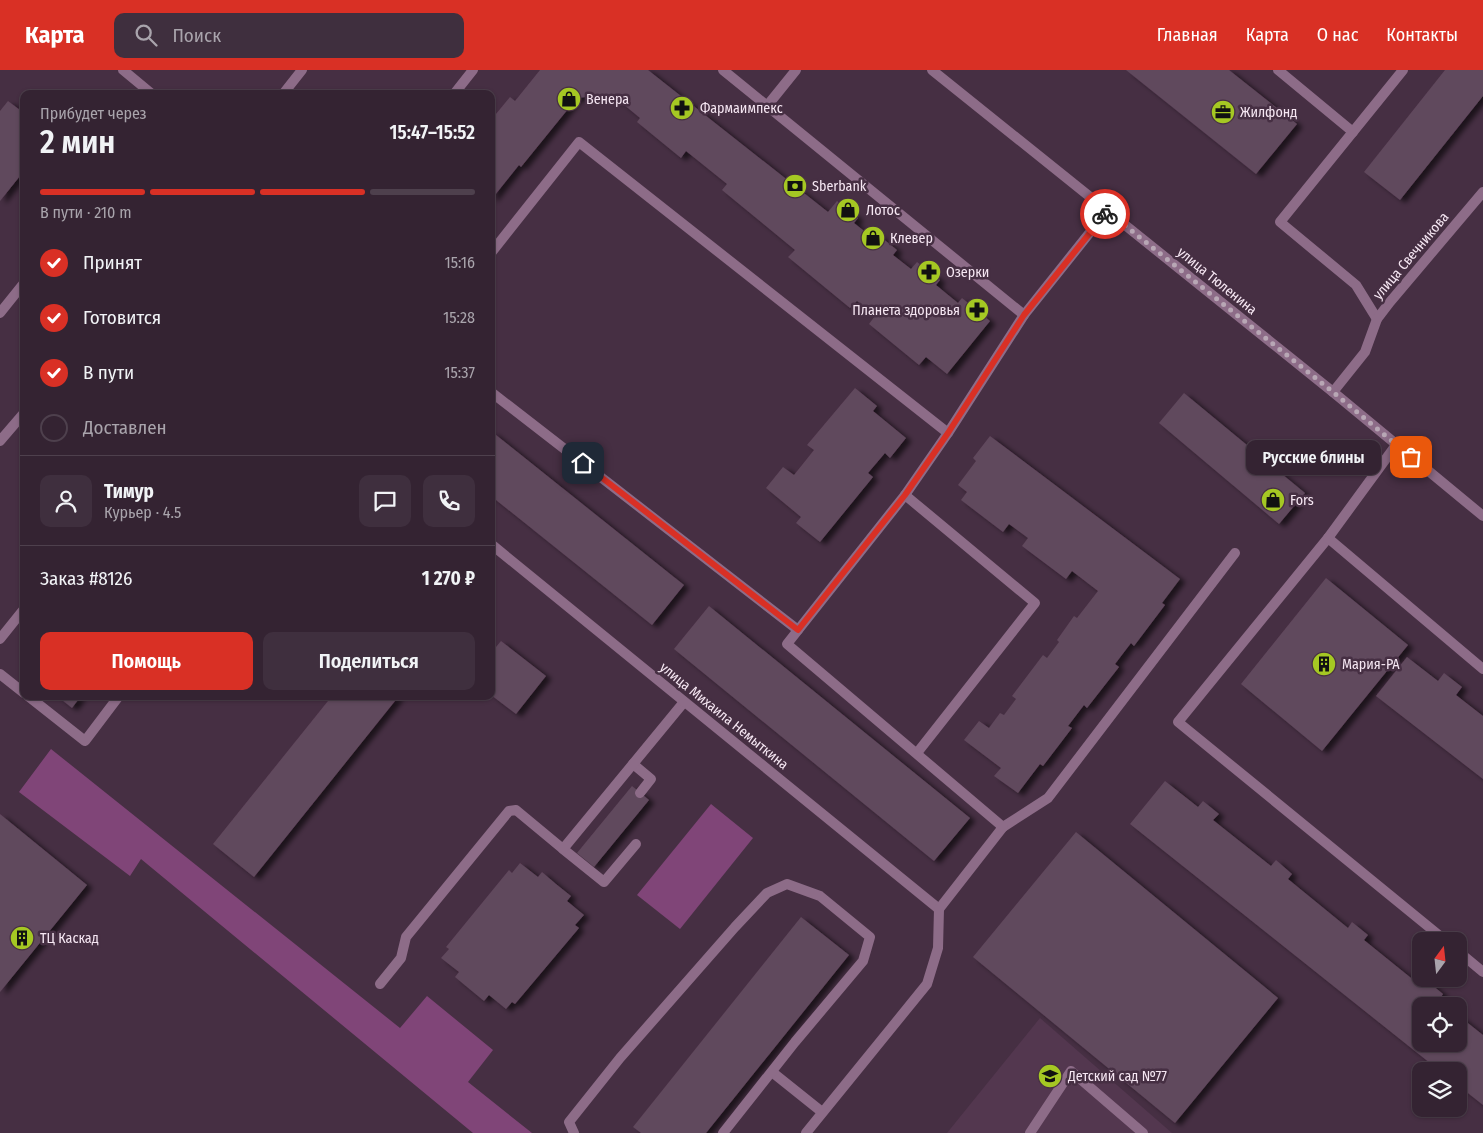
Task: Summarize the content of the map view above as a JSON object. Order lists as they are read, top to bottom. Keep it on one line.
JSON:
{"streets":{"street":["улица Свечникова","улица Тюленина","улица Михаила Немыткина"]},"crossings":[["улица Свечникова","улица Тюленина"]],"places":{"shop":["Венера","Лотос","Клевер","Fors"],"pharmacy":["Фармаимпекс","Озерки","Планета здоровья"],"office":["Жилфонд"],"bank":["Sberbank"],"other":["Русские блины"],"building":["Мария-РА","ТЦ Каскад"],"school or university":["Детский сад №77"]},"north":"top","page":{"header":"Карта","search":"Поиск","nav":["Главная","Карта","О нас","Контакты"],"heading":["2 мин","Прибудет через","15:47–15:52"],"panel":["Тимур","Курьер · 4.5","Заказ #8126","1 270 ₽"],"bar":"В пути · 210 m","list":[["Принят","15:16"],["Готовится","15:28"],["В пути","15:37"],"Доставлен"],"bubble":"Русские блины","buttons":["Помощь","Поделиться"]}}
